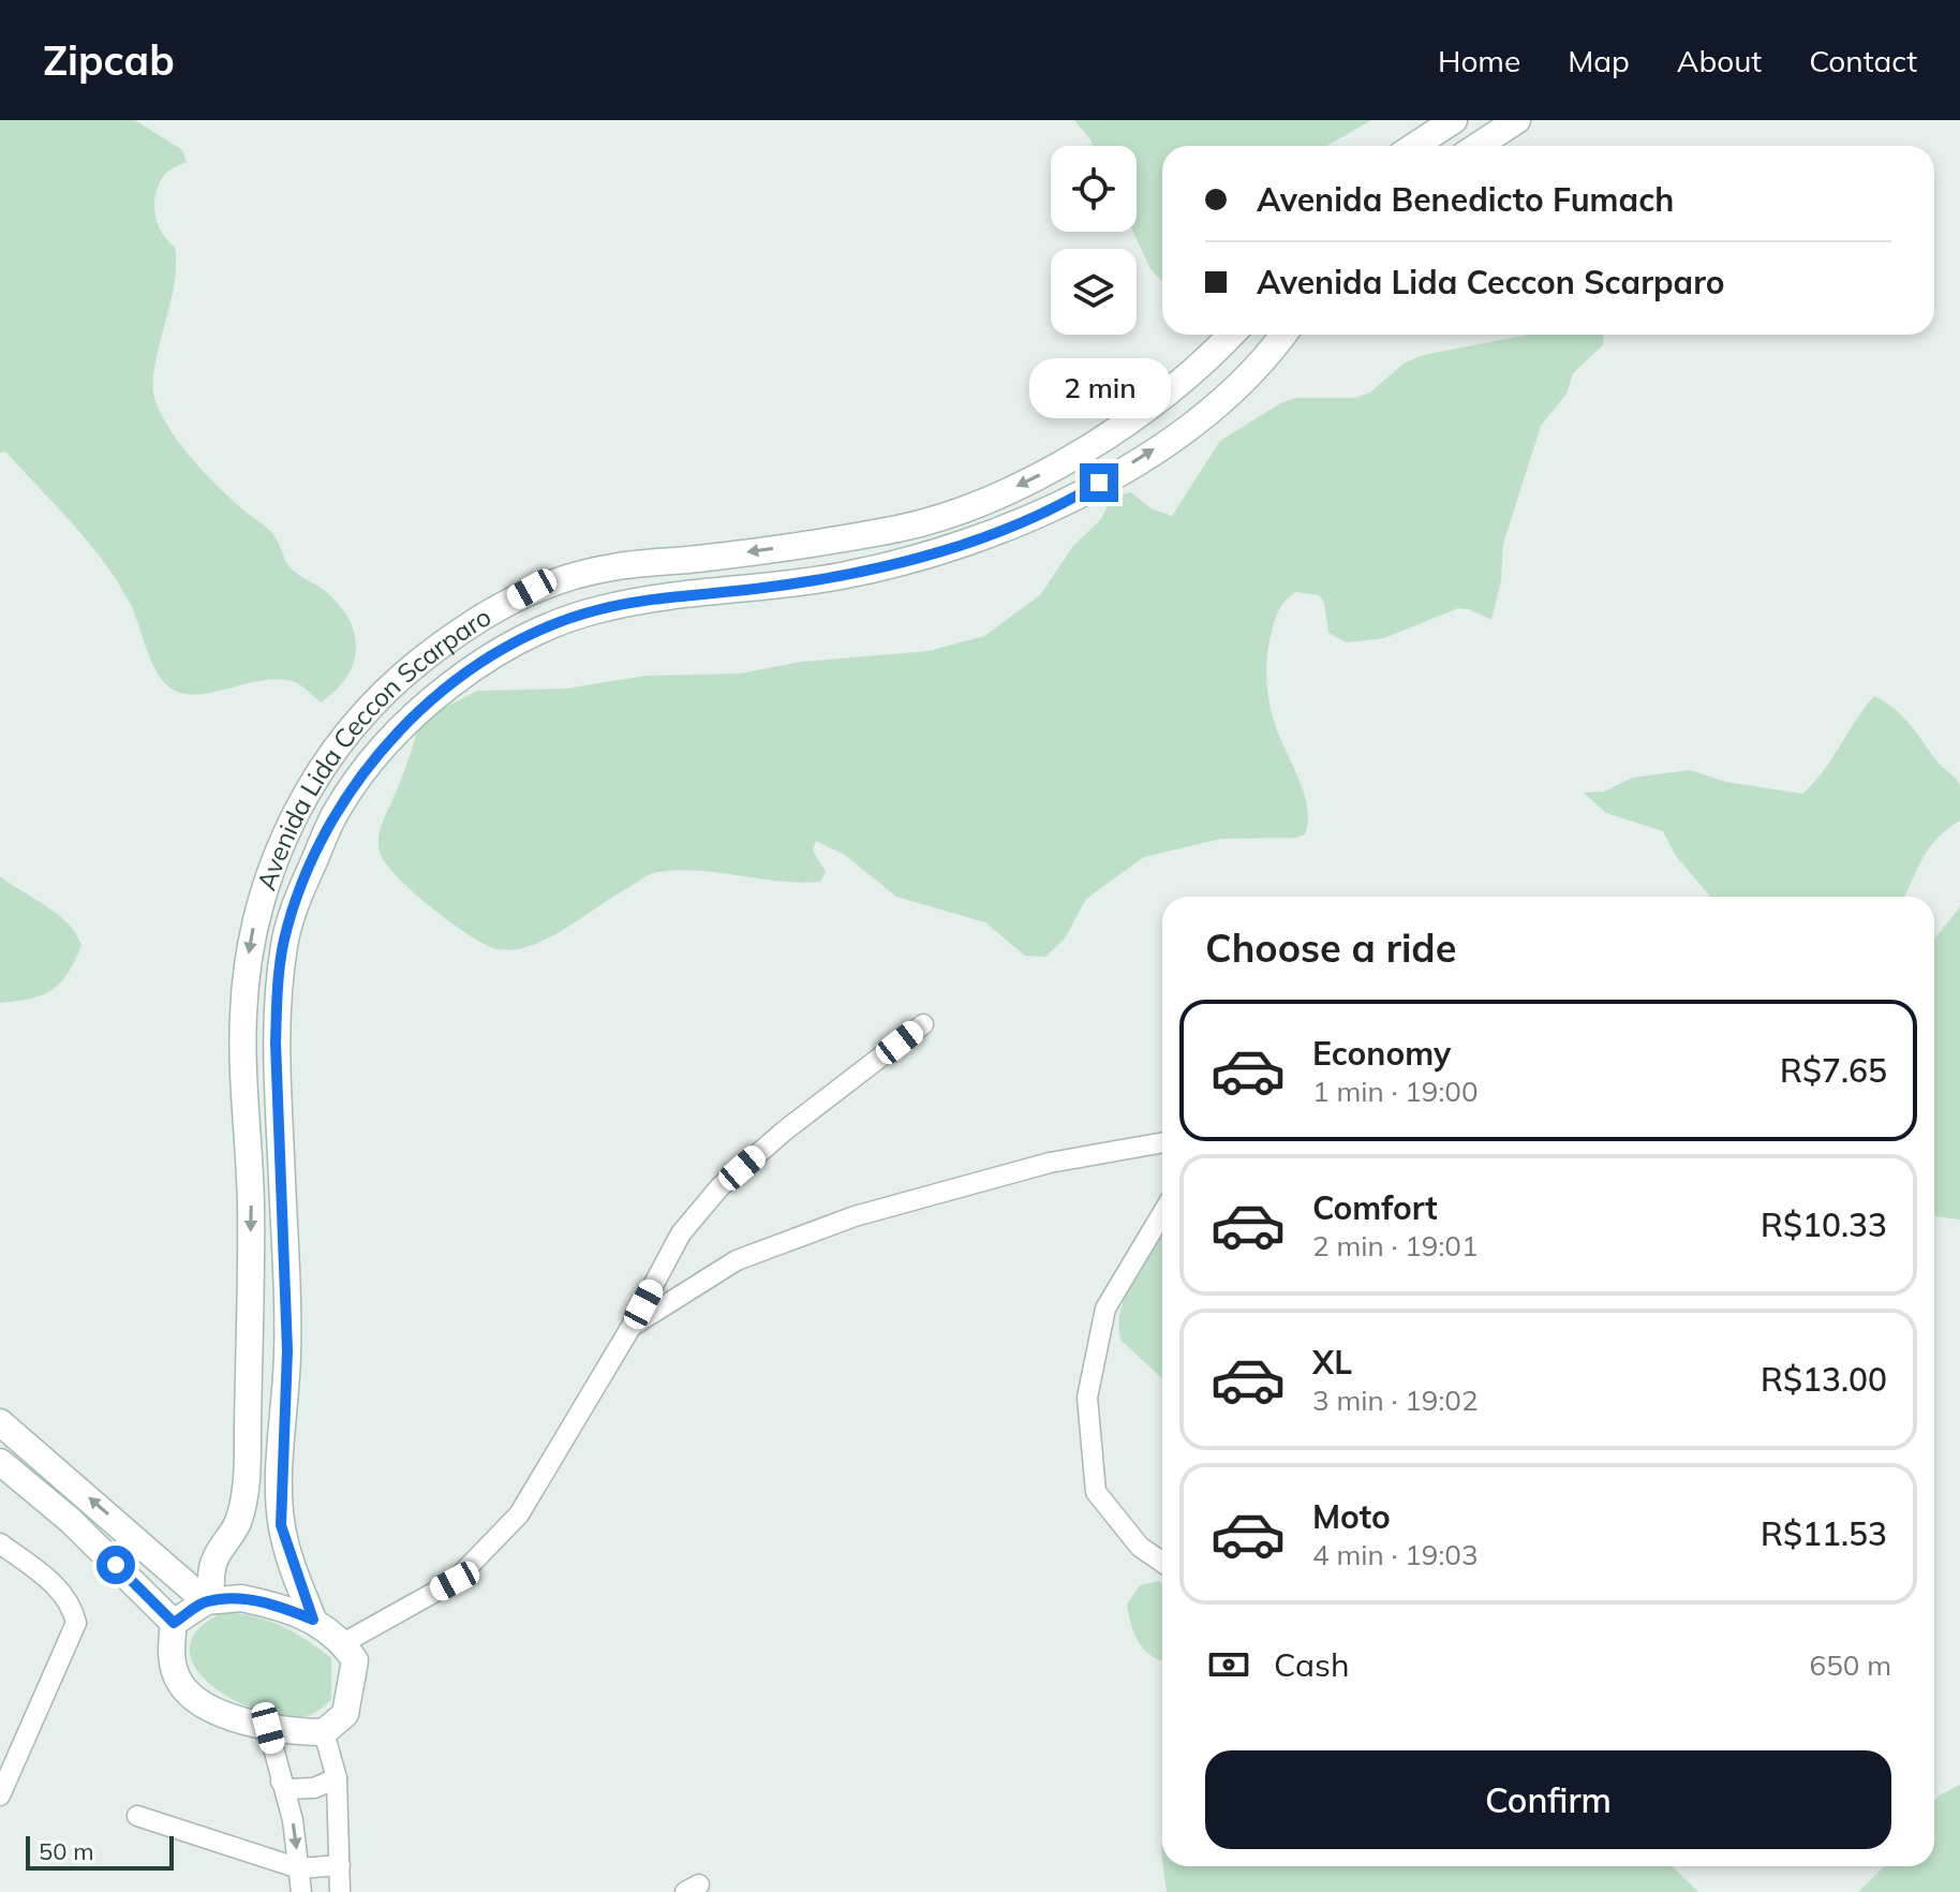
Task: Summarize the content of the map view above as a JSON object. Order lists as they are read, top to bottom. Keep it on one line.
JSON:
{"streets":{"main road":["Avenida Lida Ceccon Scarparo"]},"scale_bar":"50 m","page":{"header":"Zipcab","nav":["Home","Map","About","Contact"],"banner":["Avenida Benedicto Fumach","Avenida Lida Ceccon Scarparo"],"bubble":"2 min","heading":"Choose a ride","list":[{"name":"Economy","note":"1 min · 19:00","value":"R$7.65"},{"name":"Comfort","note":"2 min · 19:01","value":"R$10.33"},{"name":"XL","note":"3 min · 19:02","value":"R$13.00"},{"name":"Moto","note":"4 min · 19:03","value":"R$11.53"}],"pay":["Cash","650 m"],"buttons":"Confirm","scale":"50 m"}}
